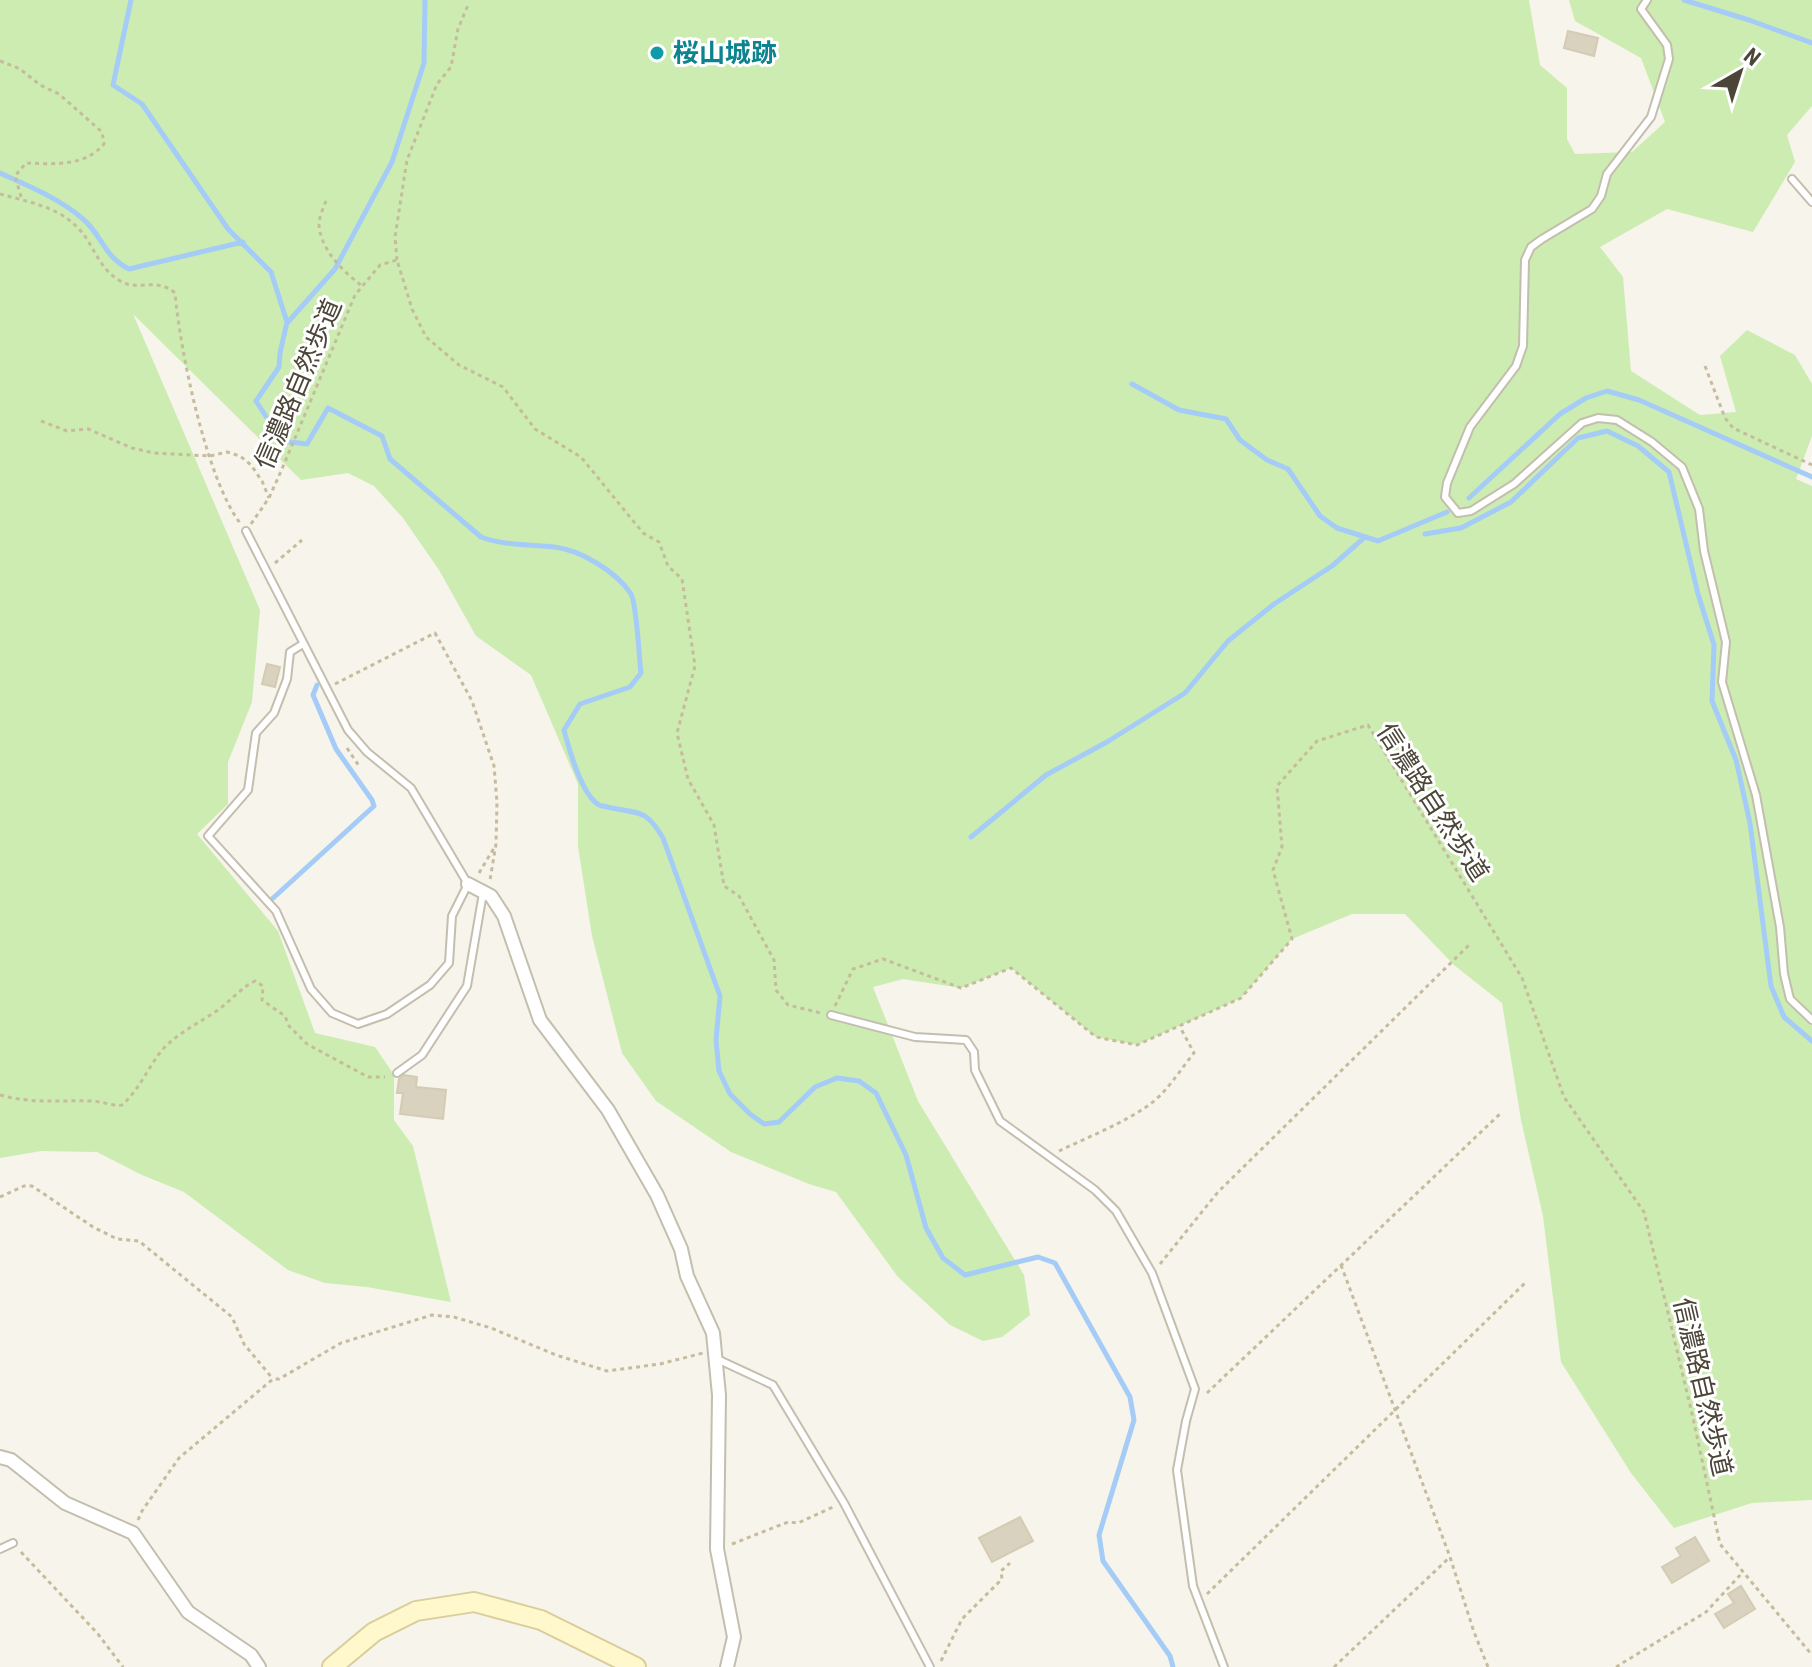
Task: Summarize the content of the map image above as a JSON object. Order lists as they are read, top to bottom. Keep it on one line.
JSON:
{"streets":{"path":["信濃路自然歩道"]},"places":["桜山城跡"],"north":"top right"}
